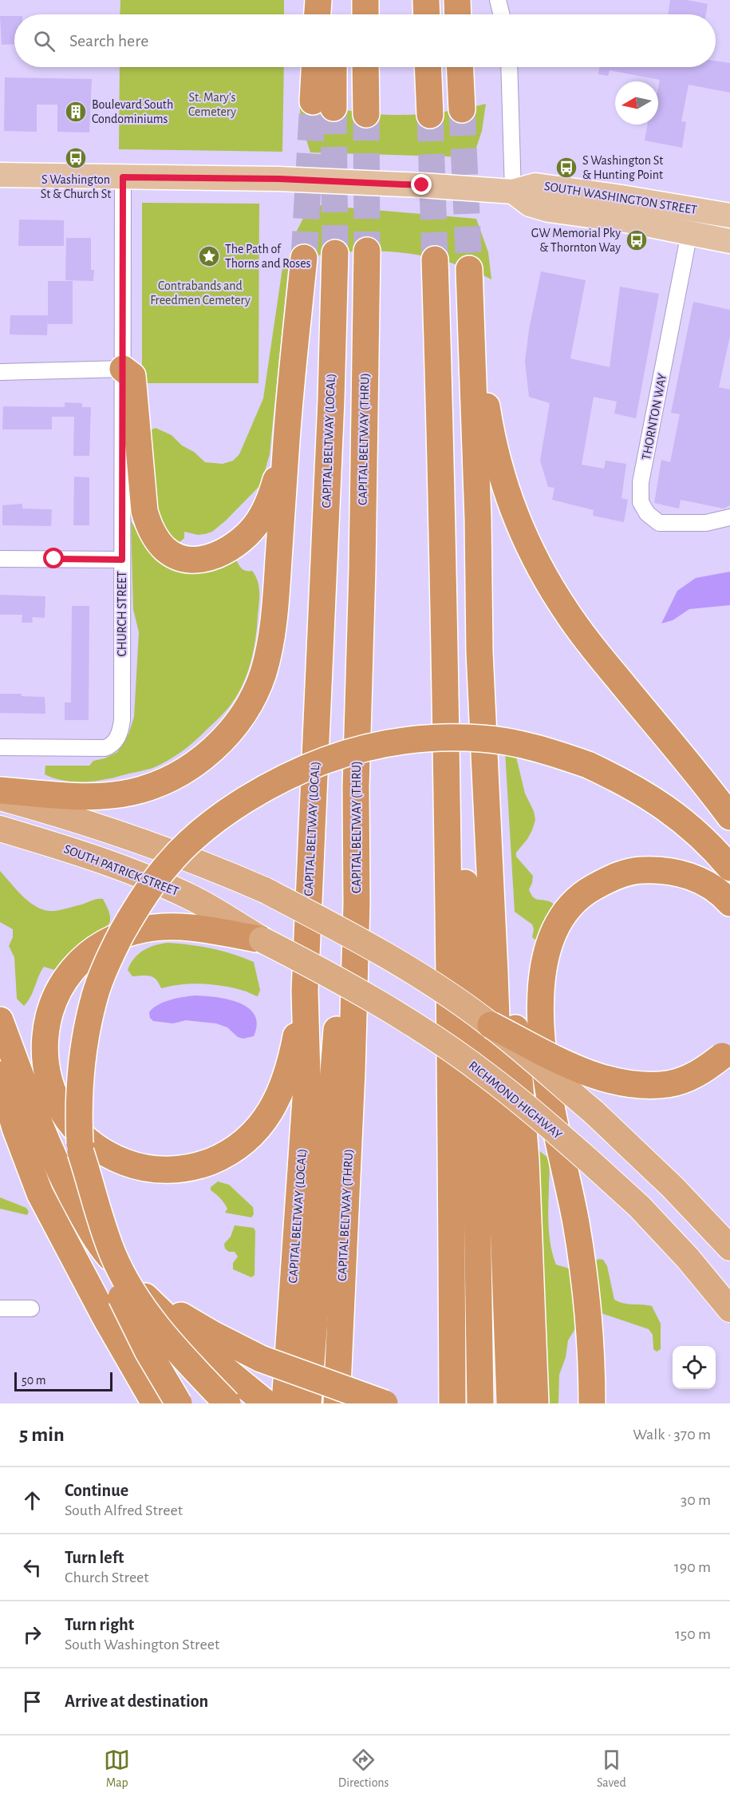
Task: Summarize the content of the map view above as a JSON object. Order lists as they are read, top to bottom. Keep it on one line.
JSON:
{"streets":{"highway":["CAPITAL BELTWAY (THRU)","CAPITAL BELTWAY (LOCAL)","SOUTH PATRICK STREET","RICHMOND HIGHWAY"],"main road":["SOUTH WASHINGTON STREET"],"street":["THORNTON WAY","CHURCH STREET"]},"crossings":[["SOUTH WASHINGTON STREET","THORNTON WAY"],["SOUTH WASHINGTON STREET","CHURCH STREET"],["SOUTH PATRICK STREET","RICHMOND HIGHWAY"]],"parks":["St. Mary's Cemetery","Contrabands and Freedmen Cemetery"],"places":{"building":["Boulevard South Condominiums"],"bus stop":["S Washington St & Church St","S Washington St & Hunting Point","GW Memorial Pky & Thornton Way"],"place":["The Path of Thorns and Roses"]},"scale_bar":"50 m","north":"left","page":{"search":"Search here","scale":"50 m","heading":["5 min","Walk · 370 m"],"list":[["Continue","South Alfred Street","30 m"],["Turn left","Church Street","190 m"],["Turn right","South Washington Street","150 m"],"Arrive at destination"],"nav":["Map","Directions","Saved"]}}
